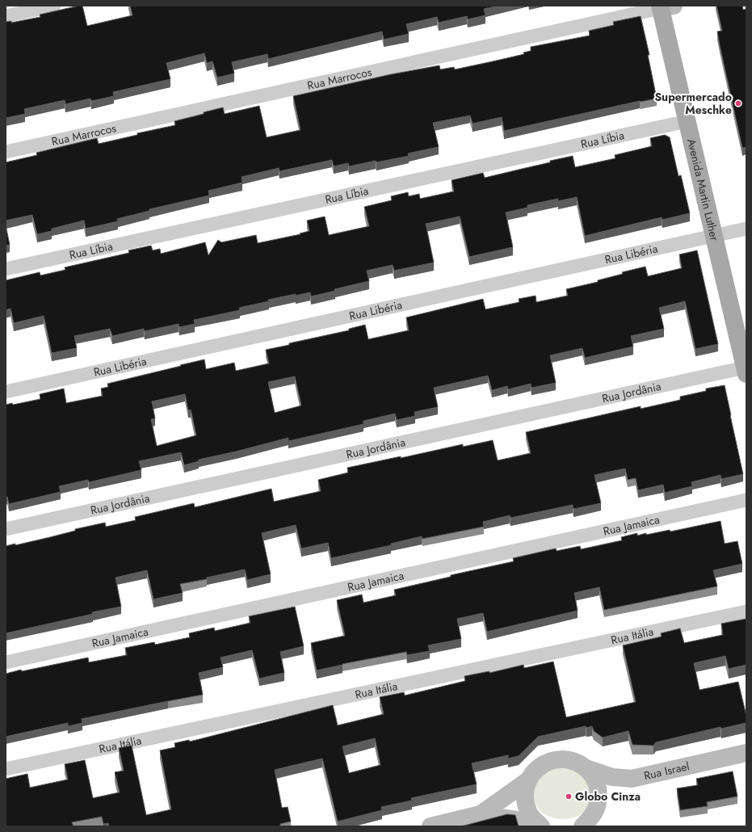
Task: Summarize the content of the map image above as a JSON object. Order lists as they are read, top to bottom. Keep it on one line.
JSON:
{"streets":{"main road":["Avenida Martin Luther"],"street":["Rua Marrocos","Rua Líbia","Rua Libéria","Rua Jordânia","Rua Jamaica","Rua Itália","Rua Israel"]},"crossings":[["Rua Marrocos","Avenida Martin Luther"],["Rua Líbia","Avenida Martin Luther"],["Avenida Martin Luther","Rua Libéria"],["Avenida Martin Luther","Rua Jordânia"]],"places":["Supermercado Meschke","Globo Cinza"]}
